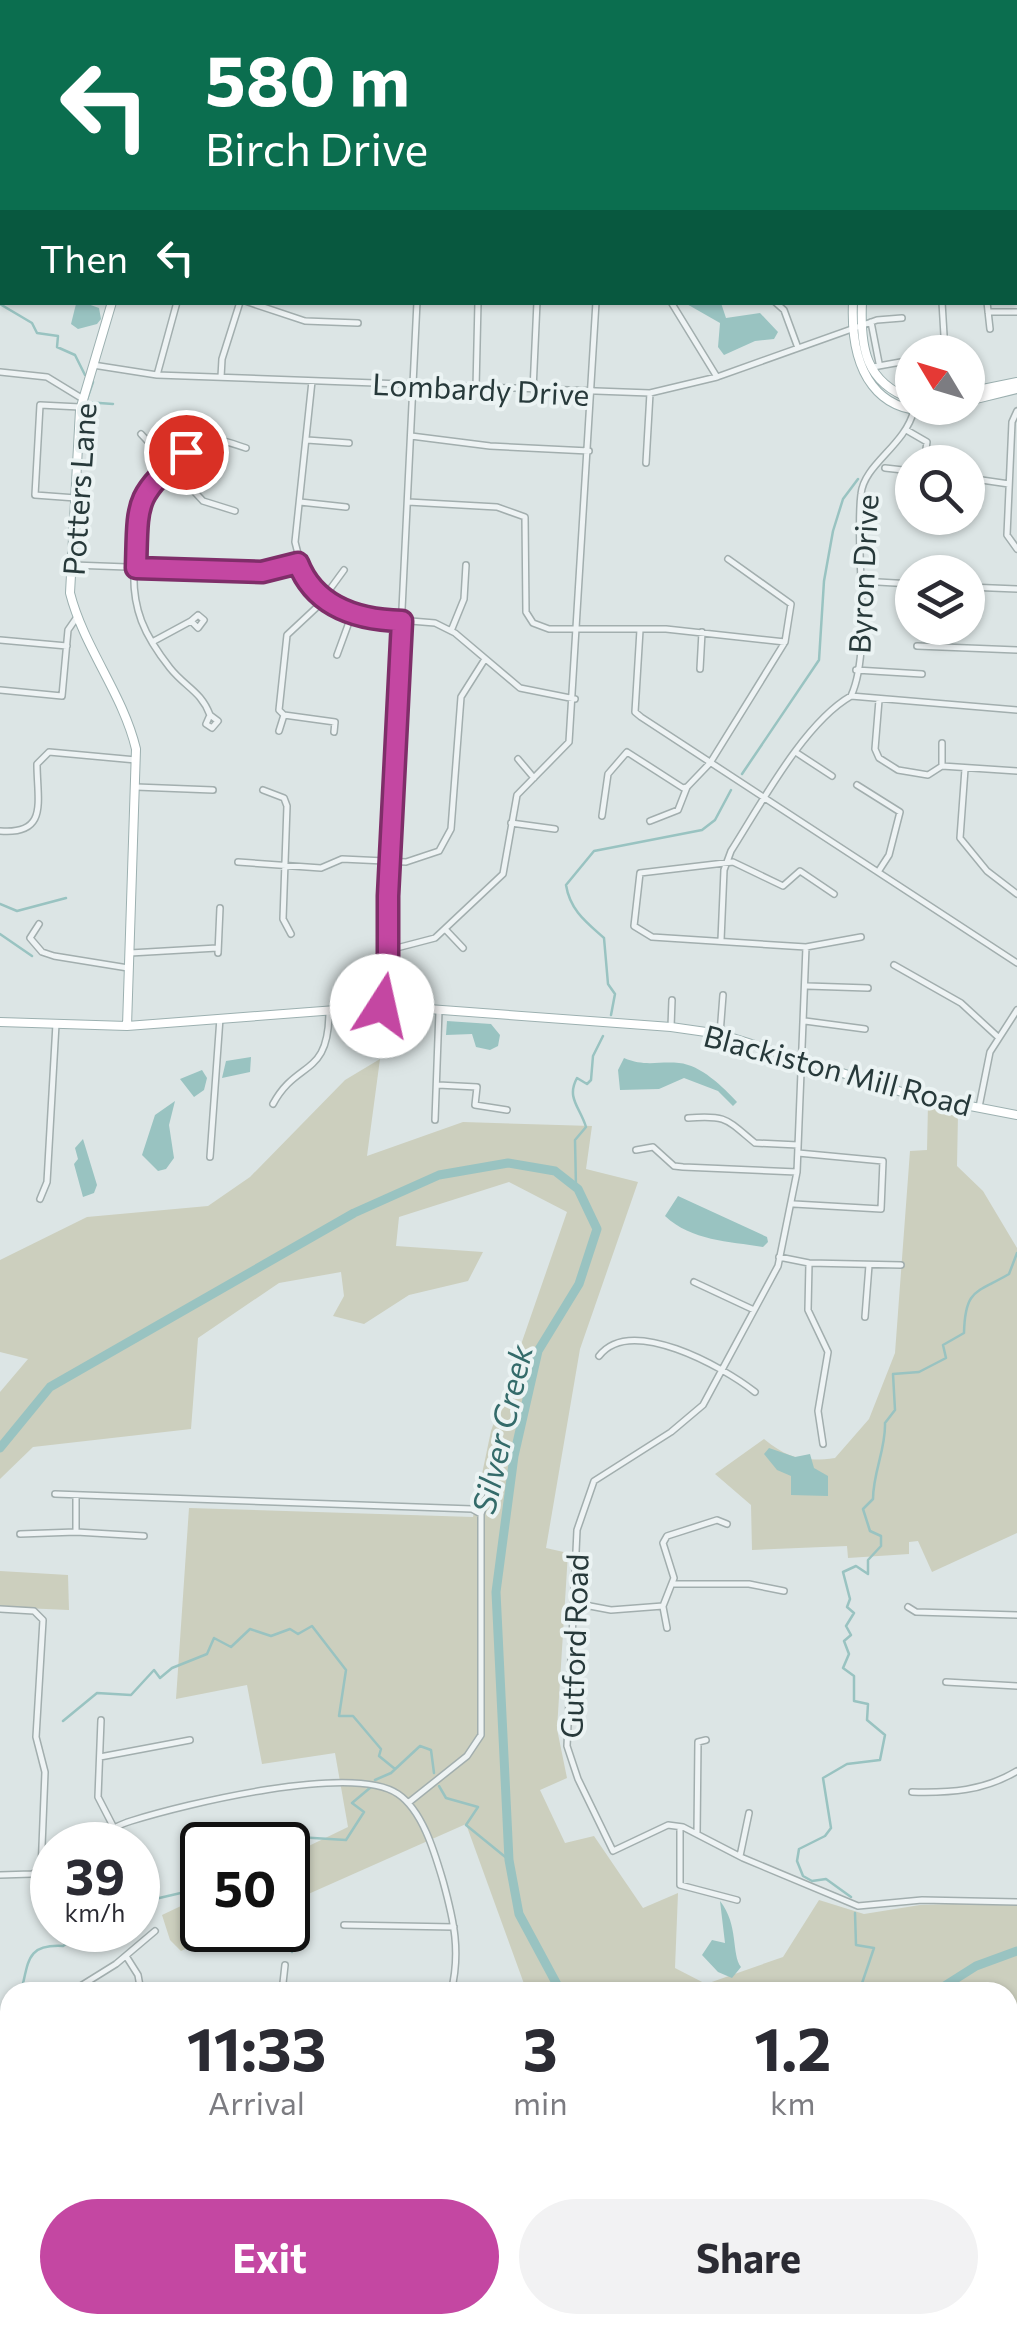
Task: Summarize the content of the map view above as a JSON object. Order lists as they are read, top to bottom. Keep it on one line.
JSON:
{"streets":{"main road":["Potters Lane","Blackiston Mill Road"],"street":["Lombardy Drive","Byron Drive","Gutford Road"]},"crossings":[["Lombardy Drive","Potters Lane"],["Potters Lane","Blackiston Mill Road"],["Blackiston Mill Road","Gutford Road"]],"water":["Silver Creek"],"north":"top left","page":{"turn":["580 m","Birch Drive"],"then":"Then","speed":"39 km/h","limit":"50","eta":["11:33","Arrival","3","min","1.2","km"],"buttons":["Exit","Share"]}}
